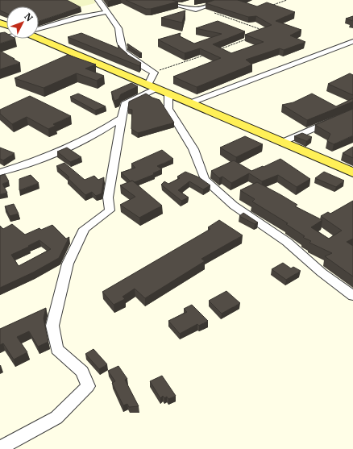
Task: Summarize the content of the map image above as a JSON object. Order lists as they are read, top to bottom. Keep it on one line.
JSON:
{"north":"top right"}
